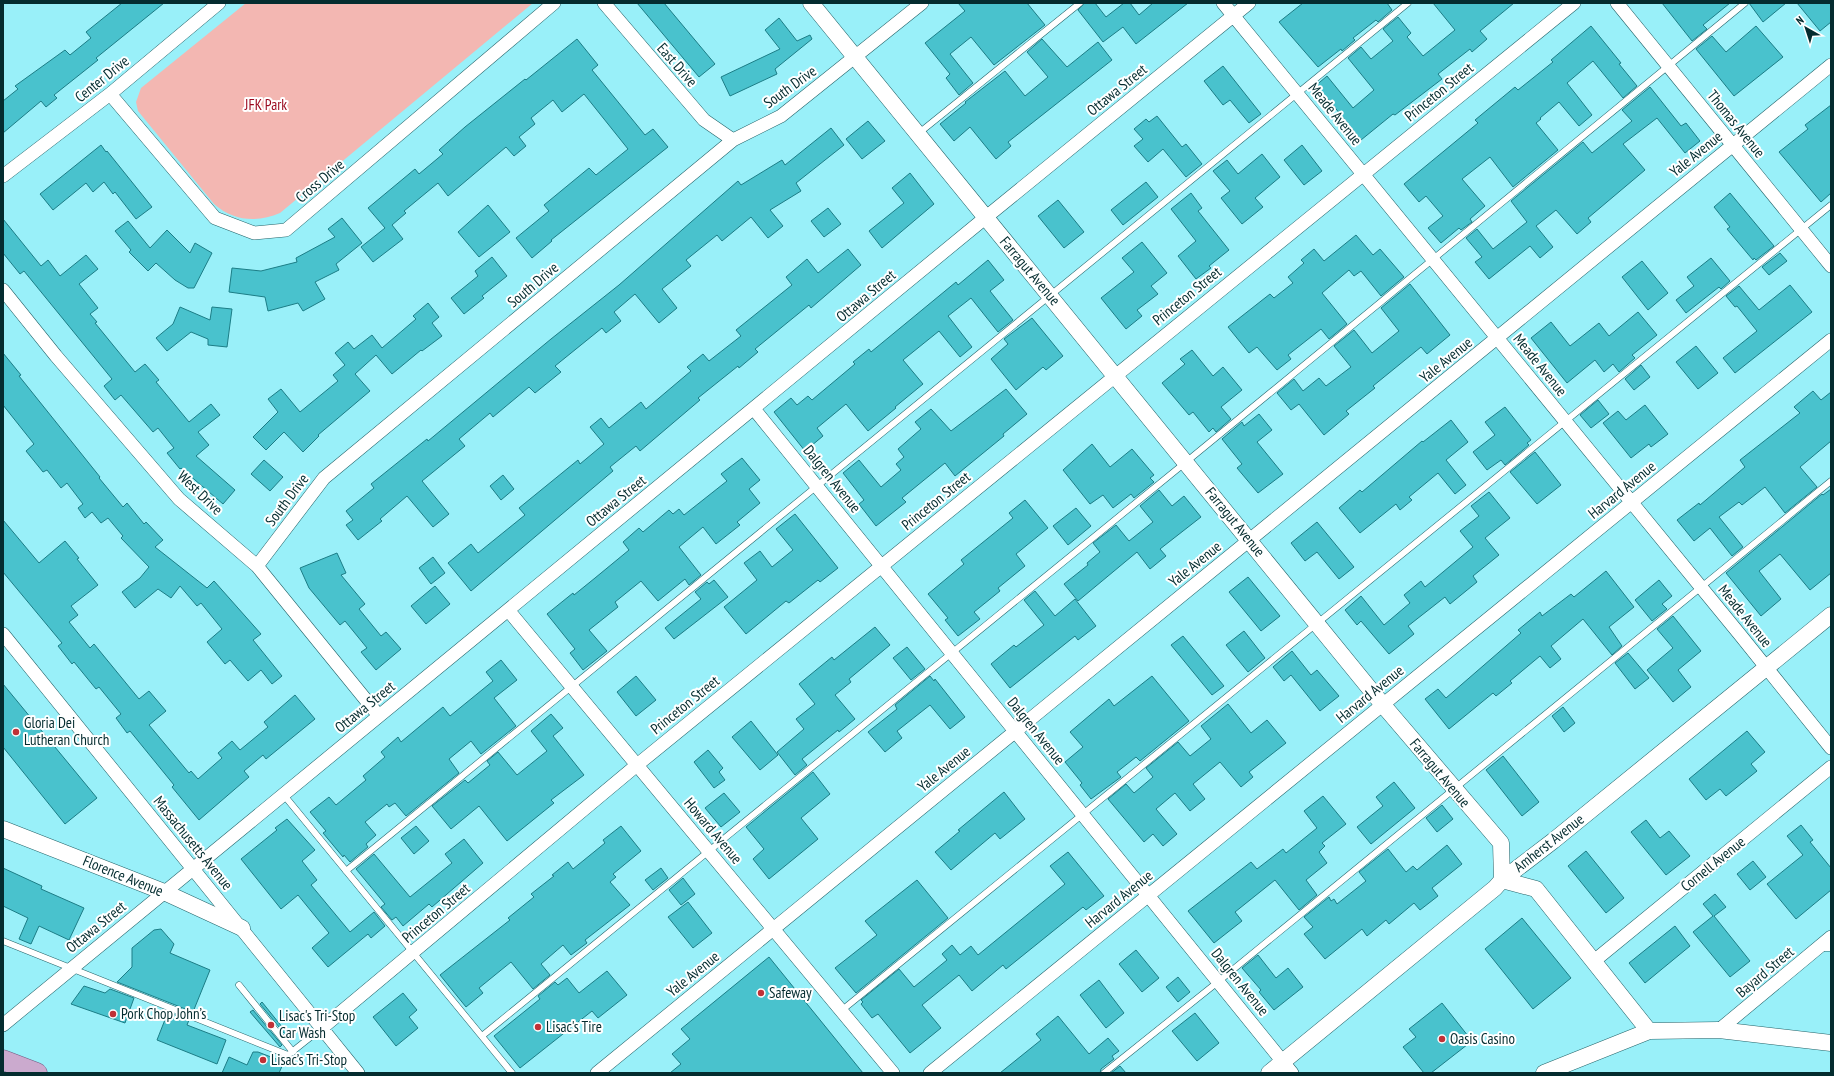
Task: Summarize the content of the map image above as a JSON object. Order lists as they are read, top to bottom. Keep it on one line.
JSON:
{"streets":{"street":["East Drive","Center Drive","South Drive","Ottawa Street","Princeton Street","Meade Avenue","Thomas Avenue","Yale Avenue","Cross Drive","Farragut Avenue","Dalgren Avenue","Harvard Avenue","West Drive","Howard Avenue","Massachusetts Avenue","Amherst Avenue","Cornell Avenue","Florence Avenue","Bayard Street"]},"crossings":[["East Drive","South Drive"],["Center Drive","Cross Drive"],["South Drive","Farragut Avenue"],["South Drive","West Drive"],["Ottawa Street","Meade Avenue"],["Ottawa Street","Farragut Avenue"],["Ottawa Street","Dalgren Avenue"],["Ottawa Street","West Drive"],["Ottawa Street","Howard Avenue"],["Ottawa Street","Massachusetts Avenue"],["Ottawa Street","Florence Avenue"],["Princeton Street","Meade Avenue"],["Princeton Street","Farragut Avenue"],["Princeton Street","Dalgren Avenue"],["Princeton Street","Howard Avenue"],["Princeton Street","Massachusetts Avenue"],["Meade Avenue","Yale Avenue"],["Meade Avenue","Harvard Avenue"],["Meade Avenue","Amherst Avenue"],["Thomas Avenue","Yale Avenue"],["Yale Avenue","Farragut Avenue"],["Yale Avenue","Dalgren Avenue"],["Yale Avenue","Howard Avenue"],["Farragut Avenue","Harvard Avenue"],["Farragut Avenue","Amherst Avenue"],["Dalgren Avenue","Harvard Avenue"],["Dalgren Avenue","Amherst Avenue"],["Massachusetts Avenue","Florence Avenue"]],"parks":["JFK Park"],"places":["Gloria Dei Lutheran Church","Safeway","Pork Chop John’s","Lisac's Tri-Stop Car Wash","Lisac's Tire","Oasis Casino","Lisac’s Tri-Stop"],"north":"top left"}
